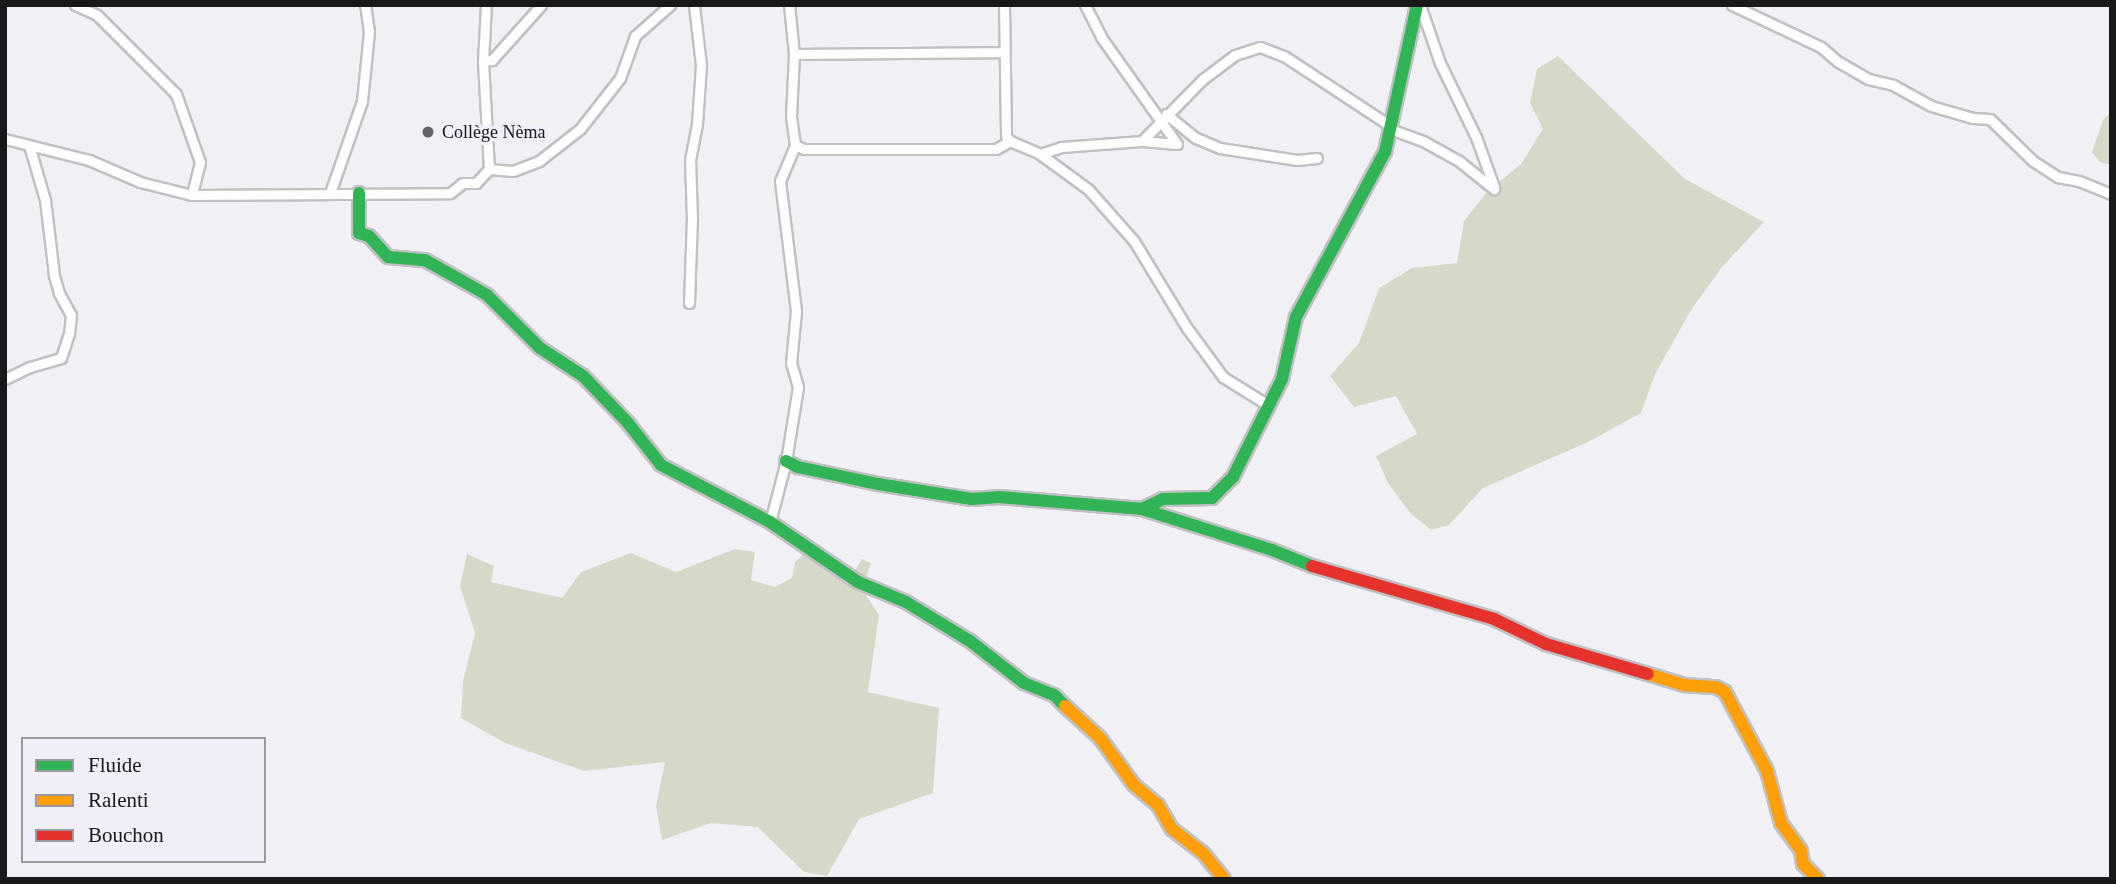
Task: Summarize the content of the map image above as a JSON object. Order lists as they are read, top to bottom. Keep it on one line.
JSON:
{"places":["Collège Nèma"],"legend":["Fluide","Ralenti","Bouchon"]}
